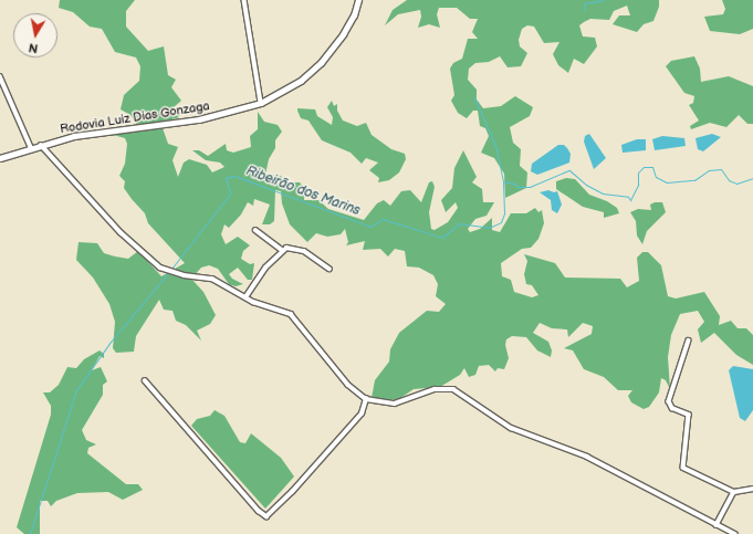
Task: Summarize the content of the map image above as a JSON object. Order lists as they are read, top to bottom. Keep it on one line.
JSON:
{"streets":{"main road":["Rodovia Luiz Dias Gonzaga"]},"water":["Ribeirão dos Marins"],"north":"bottom"}
